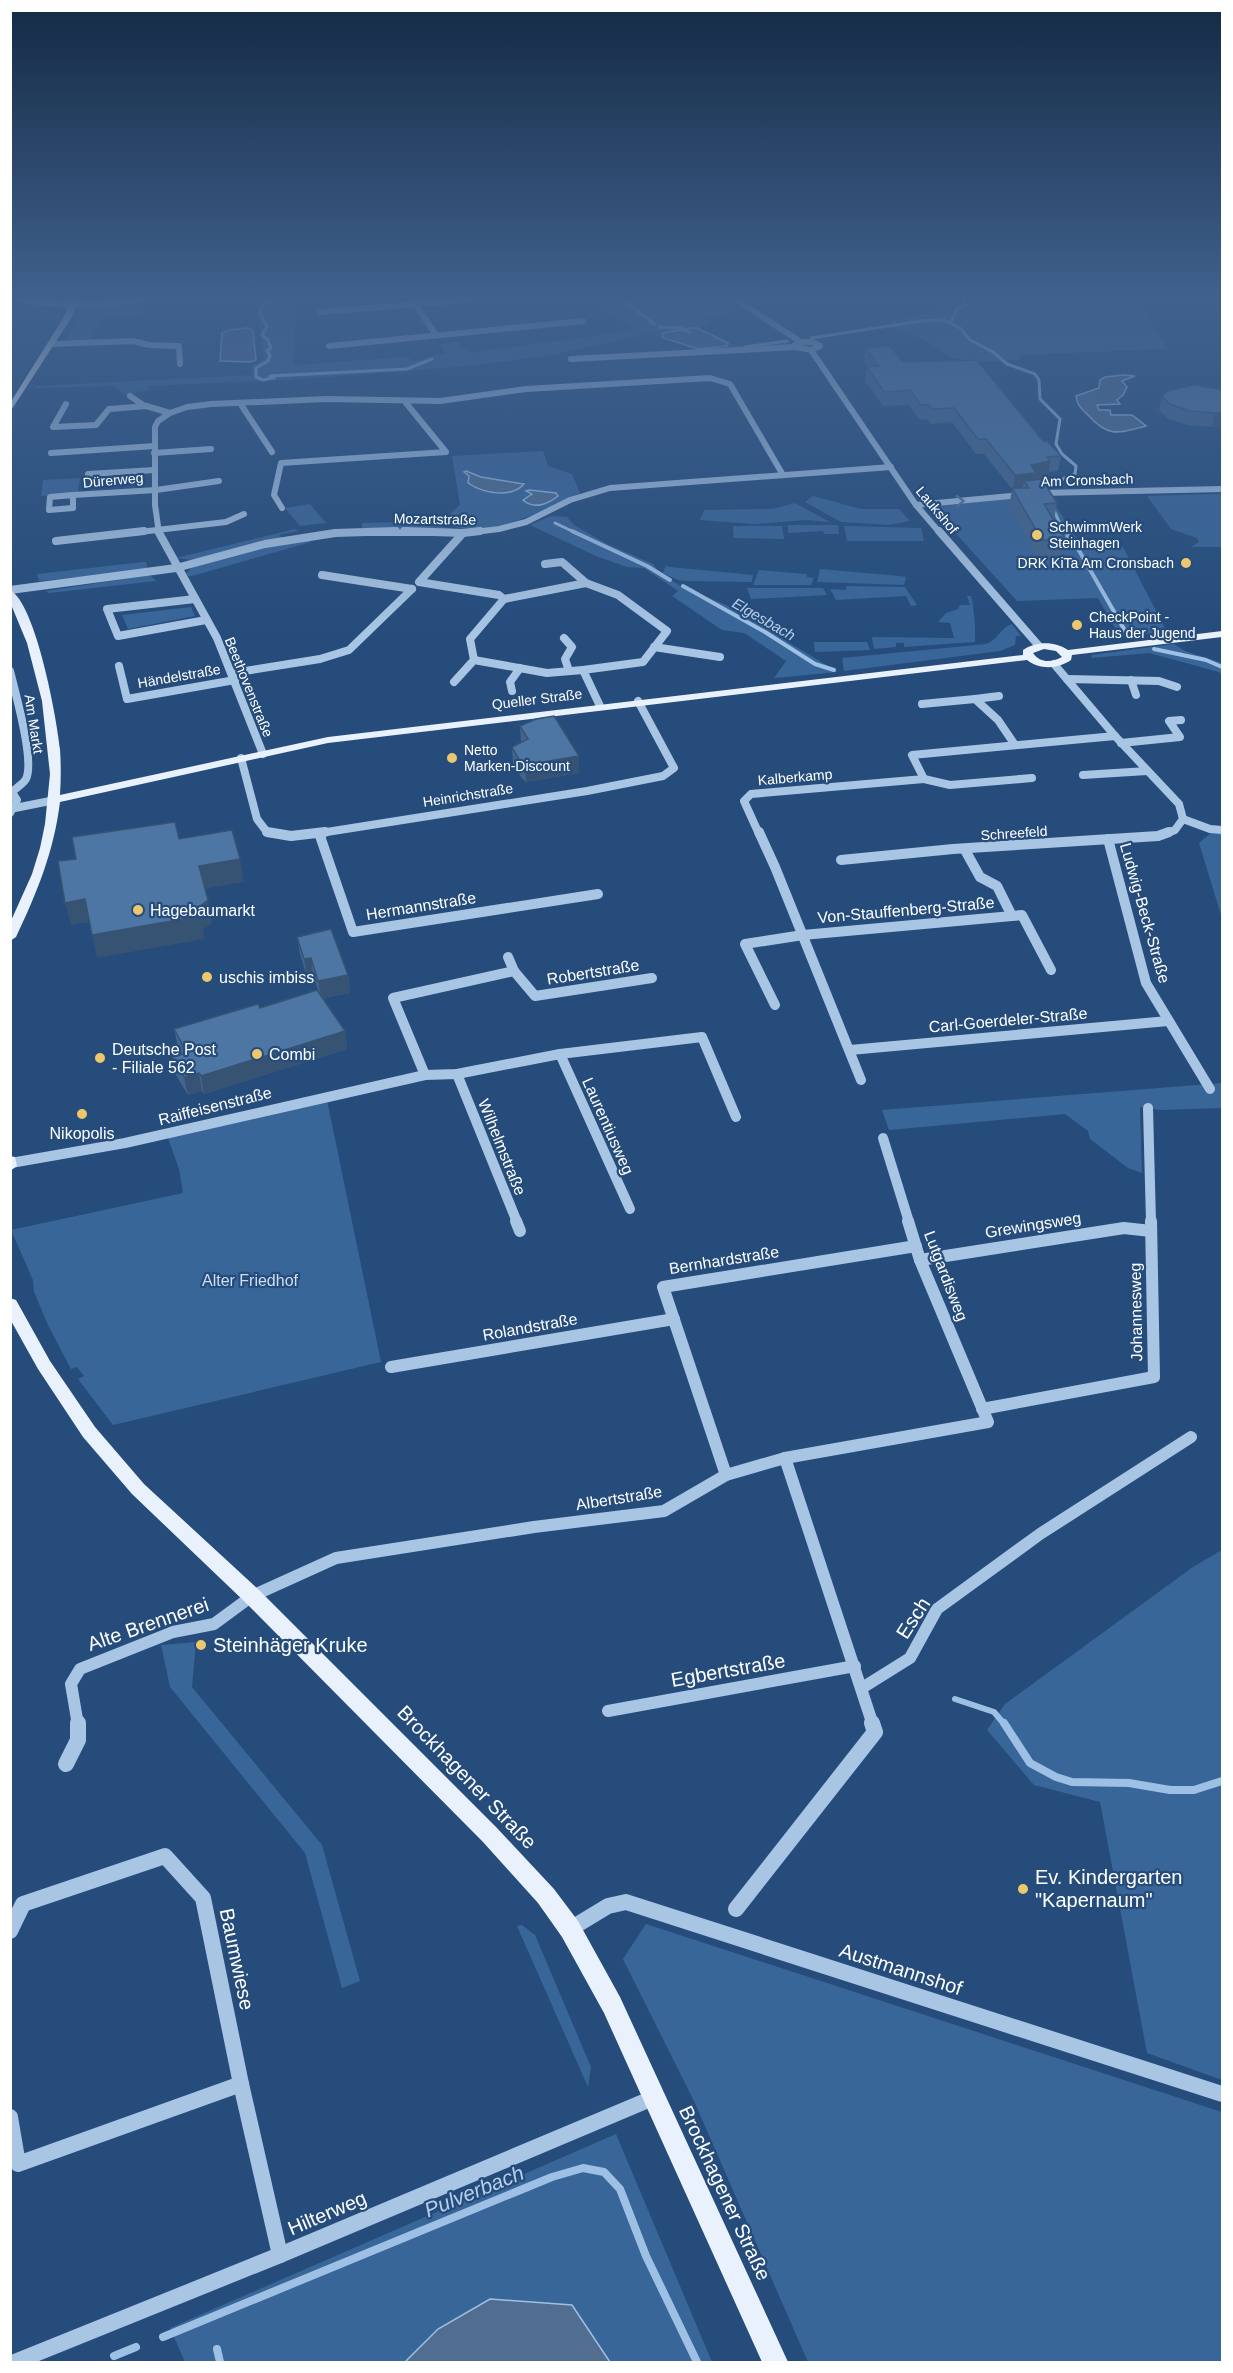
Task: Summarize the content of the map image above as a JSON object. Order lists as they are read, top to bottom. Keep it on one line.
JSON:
{"streets":{"main road":["Queller Straße","Brockhagener Straße"],"street":["Dürerweg","Am Cronsbach","Laukshof","Mozartstraße","Händelstraße","Beethovenstraße","Am Markt","Kalberkamp","Heinrichstraße","Schreefeld","Hermannstraße","Von-Stauffenberg-Straße","Ludwig-Beck-Straße","Robertstraße","Carl-Goerdeler-Straße","Raiffeisenstraße","Laurentiusweg","Wilhelmstraße","Grewingsweg","Bernhardstraße","Lutgardisweg","Johannesweg","Rolandstraße","Albertstraße","Esch","Alte Brennerei","Egbertstraße","Baumwiese","Austmannshof","Hilterweg"]},"crossings":[["Am Cronsbach","Laukshof"],["Laukshof","Mozartstraße"],["Mozartstraße","Beethovenstraße"],["Händelstraße","Beethovenstraße"],["Beethovenstraße","Queller Straße"],["Queller Straße","Am Markt"],["Queller Straße","Heinrichstraße"],["Kalberkamp","Von-Stauffenberg-Straße"],["Heinrichstraße","Hermannstraße"],["Schreefeld","Von-Stauffenberg-Straße"],["Schreefeld","Ludwig-Beck-Straße"],["Ludwig-Beck-Straße","Carl-Goerdeler-Straße"],["Raiffeisenstraße","Laurentiusweg"],["Raiffeisenstraße","Wilhelmstraße"],["Grewingsweg","Lutgardisweg"],["Grewingsweg","Johannesweg"],["Bernhardstraße","Lutgardisweg"],["Bernhardstraße","Rolandstraße"],["Bernhardstraße","Albertstraße"],["Lutgardisweg","Johannesweg"],["Lutgardisweg","Albertstraße"],["Albertstraße","Alte Brennerei"],["Albertstraße","Brockhagener Straße"],["Alte Brennerei","Brockhagener Straße"],["Brockhagener Straße","Austmannshof"],["Brockhagener Straße","Hilterweg"],["Baumwiese","Hilterweg"]],"one_way":["Am Cronsbach"],"water":["Elgesbach","Pulverbach"],"parks":["Alter Friedhof"],"places":["SchwimmWerk Steinhagen","DRK KiTa Am Cronsbach","CheckPoint - Haus der Jugend","Netto Marken-Discount","Hagebaumarkt","uschis imbiss","Combi","Deutsche Post - Filiale 562","Nikopolis","Steinhäger Kruke","Ev. Kindergarten \"Kapernaum\""]}
